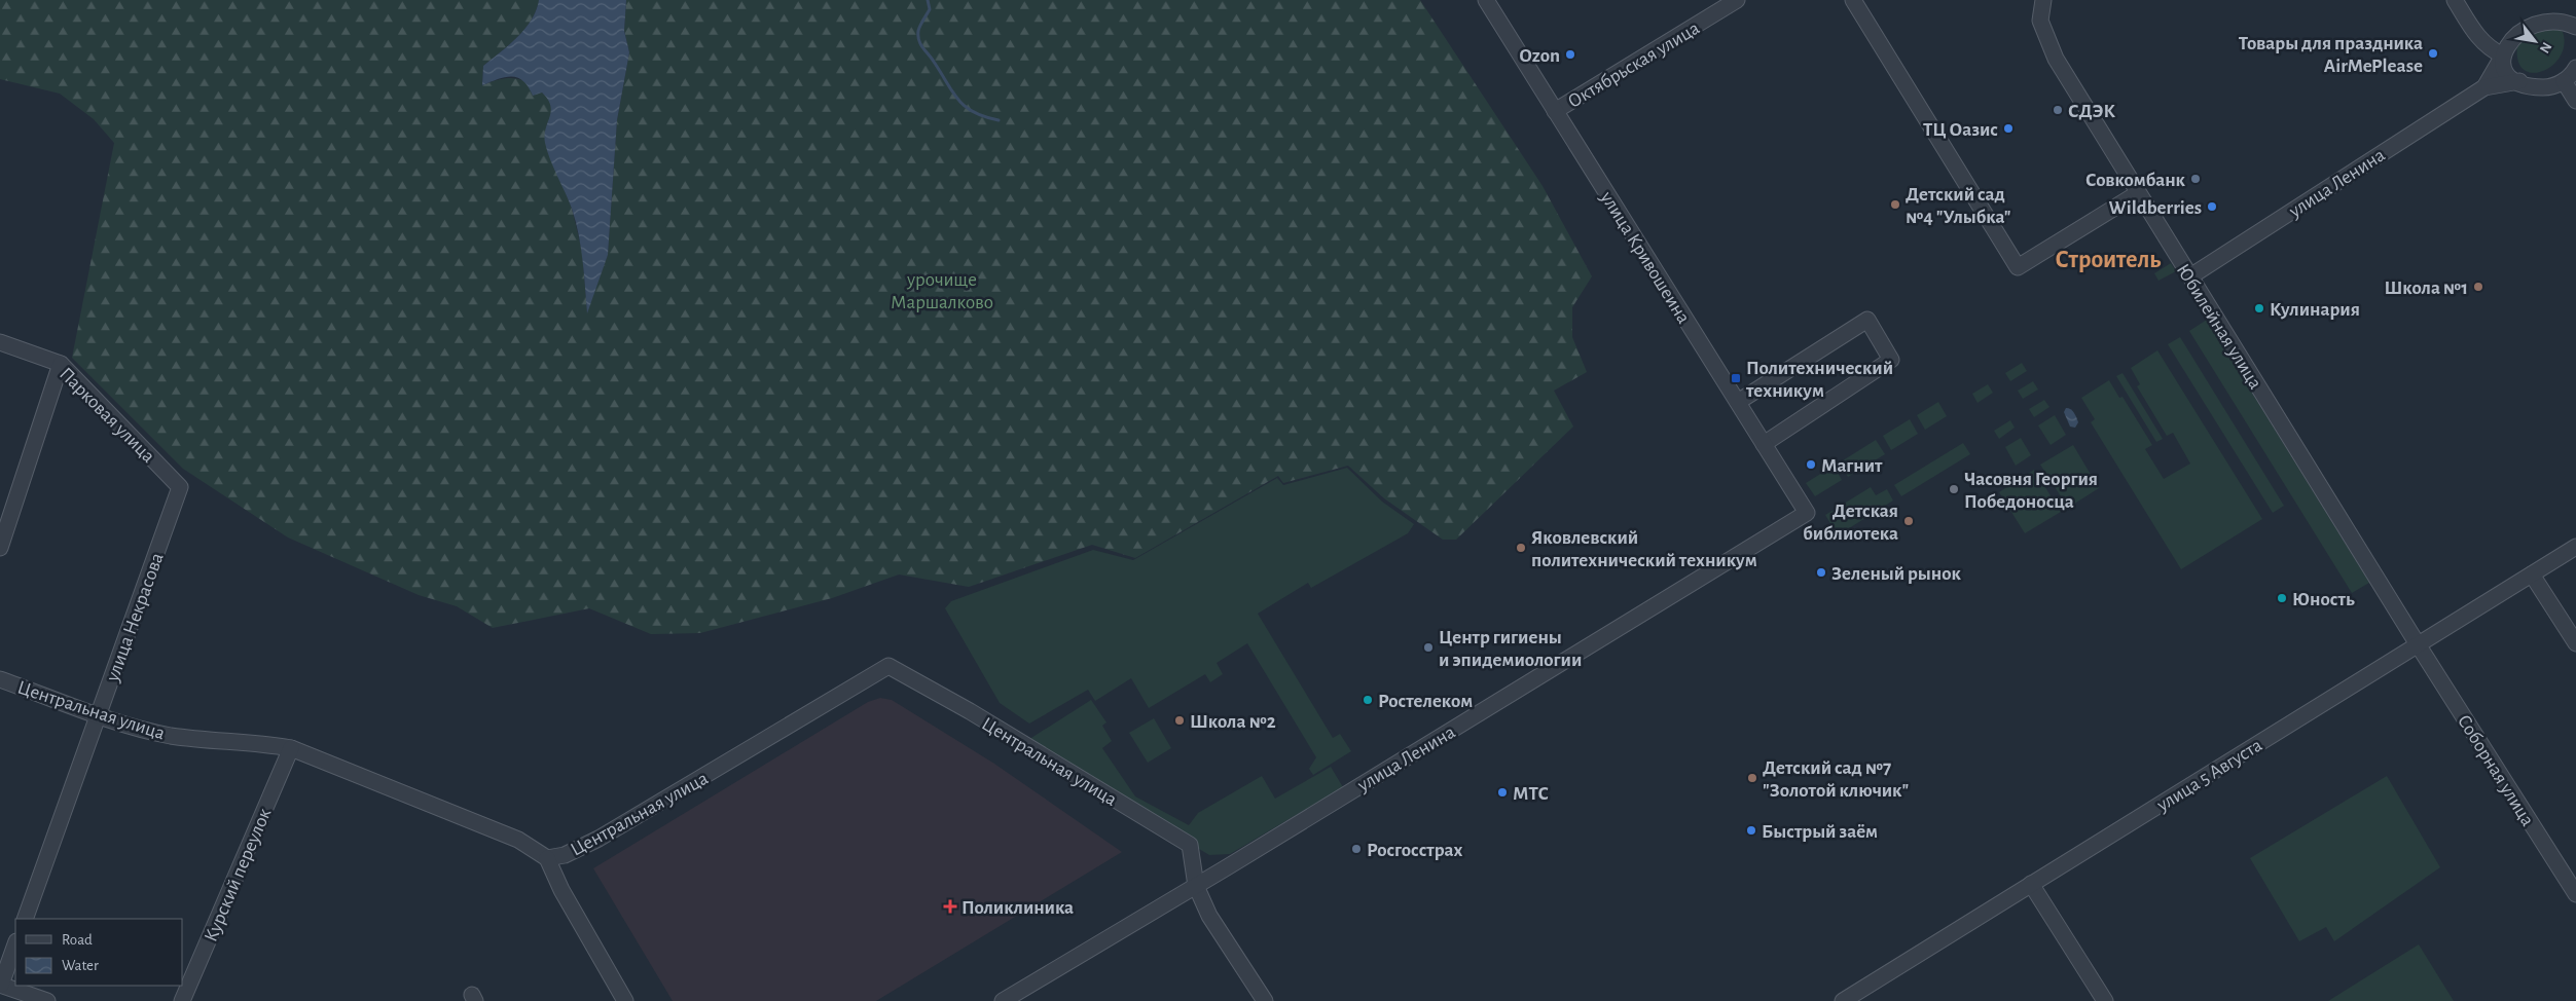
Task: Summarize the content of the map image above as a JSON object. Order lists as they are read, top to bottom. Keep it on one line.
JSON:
{"streets":{"street":["Октябрьская улица","улица Ленина","улица Кривошеина","Юбилейная улица","Парковая улица","улица Некрасова","Центральная улица","Соборная улица","улица 5 Августа","Курский переулок"]},"crossings":[["Октябрьская улица","улица Кривошеина"],["улица Ленина","улица Кривошеина"],["улица Ленина","Юбилейная улица"],["улица Ленина","Центральная улица"],["Юбилейная улица","Соборная улица"],["Юбилейная улица","улица 5 Августа"],["Парковая улица","улица Некрасова"],["улица Некрасова","Центральная улица"],["Центральная улица","Курский переулок"],["Соборная улица","улица 5 Августа"]],"districts":["Строитель"],"parks":["урочище Маршалково"],"places":{"other":["Товары для праздника AirMePlease","Ozon","СДЭК","ТЦ Оазис","Совкомбанк","Детский сад №4 \"Улыбка\"","Wildberries","Школа №1","Кулинария","Магнит","Часовня Георгия Победоносца","Детская библиотека","Яковлевский политехнический техникум","Зеленый рынок","Юность","Центр гигиены и эпидемиологии","Ростелеком","Школа №2","Детский сад №7 \"Золотой ключик\"","МТС","Быстрый заём","Росгосстрах"],"transit":["Политехнический техникум"],"health":["Поликлиника"]},"legend":["Road","Water"],"north":"bottom right"}
